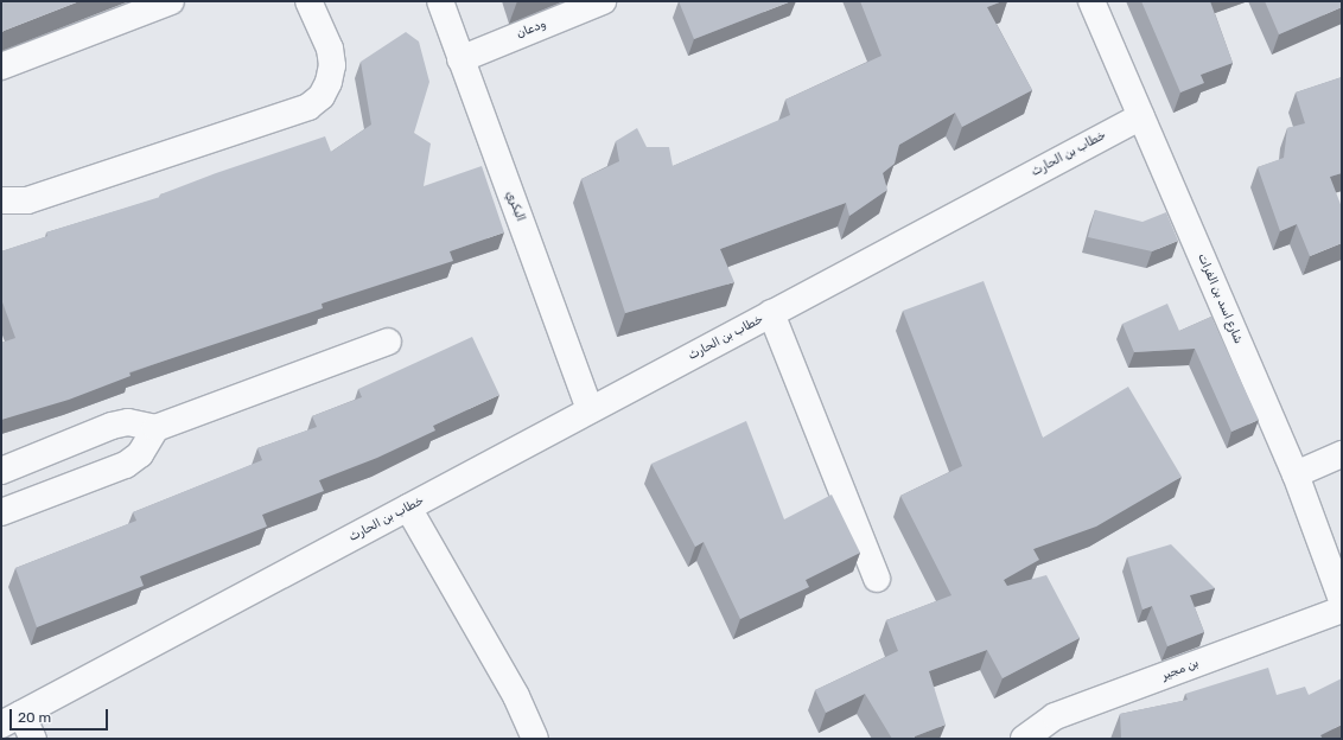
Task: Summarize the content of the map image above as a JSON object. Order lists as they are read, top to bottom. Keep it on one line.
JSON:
{"streets":{"street":["ودعان","خطاب بن الحارث","البكري","شارع اسد بن الفرات","بن مجير"]},"crossings":[["ودعان","البكري"],["خطاب بن الحارث","البكري"],["خطاب بن الحارث","شارع اسد بن الفرات"]],"scale_bar":"20 m"}
